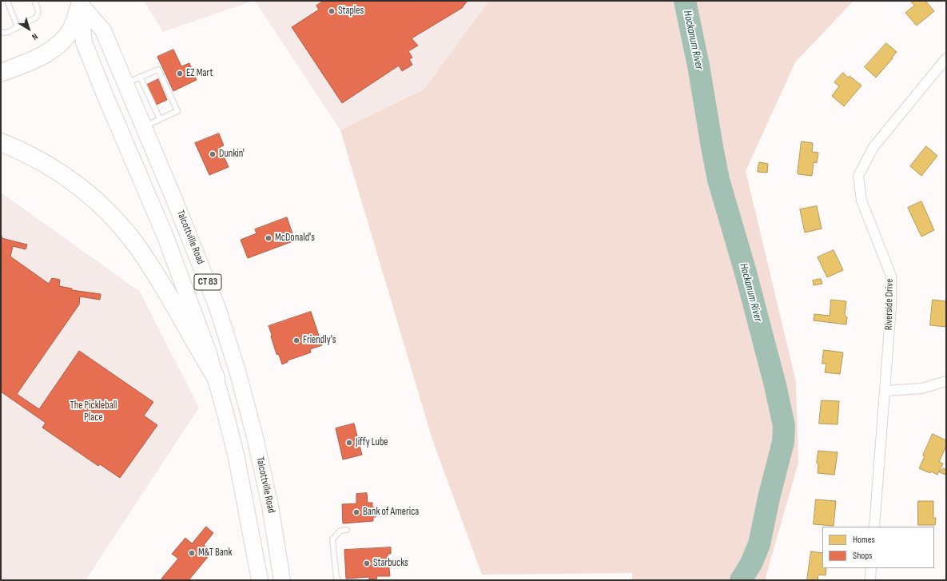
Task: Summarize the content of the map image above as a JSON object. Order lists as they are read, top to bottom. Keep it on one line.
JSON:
{"streets":{"main road":["Talcottville Road","CT 83"],"street":["Riverside Drive"]},"crossings":[["Talcottville Road","CT 83"]],"water":["Hockanum River"],"parks":["The Pickleball Place"],"places":["Staples","EZ Mart","Dunkin'","McDonald's","Friendly's","Jiffy Lube","Bank of America","M&T Bank","Starbucks"],"legend":["Homes","Shops"],"north":"bottom right"}
